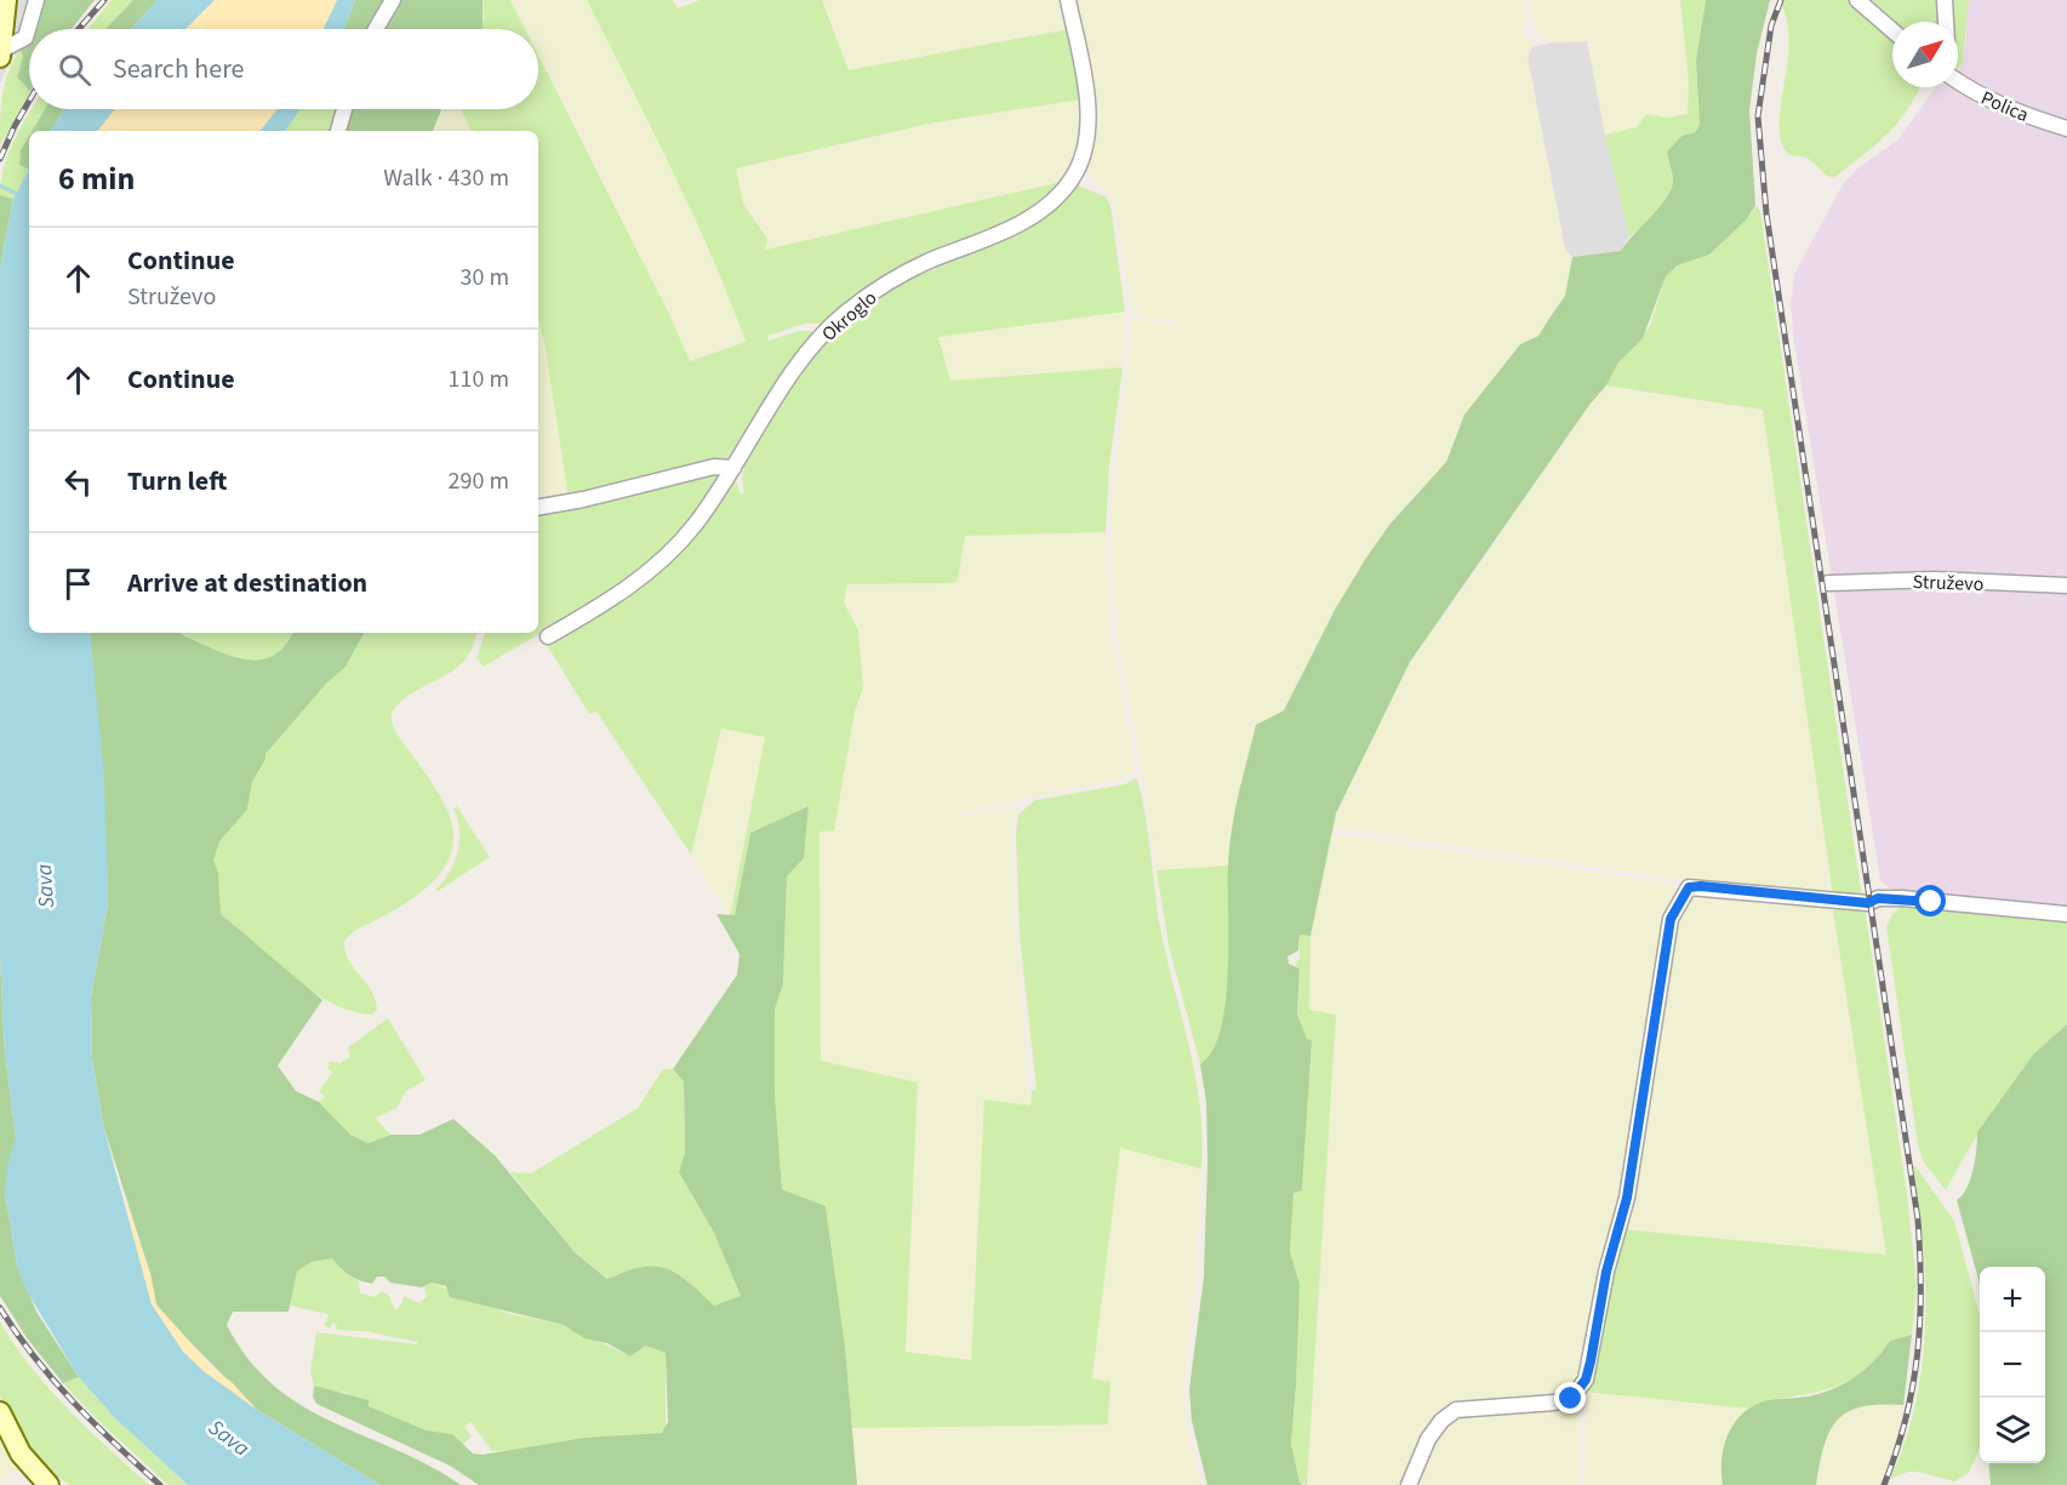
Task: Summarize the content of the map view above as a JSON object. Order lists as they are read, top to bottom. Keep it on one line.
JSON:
{"streets":{"street":["Polica","Okroglo","Struževo"]},"water":["Sava"],"north":"top right","page":{"search":"Search here","heading":["6 min","Walk · 430 m"],"list":[["Continue","Struževo","30 m"],["Continue","110 m"],["Turn left","290 m"],"Arrive at destination"],"map_buttons":["+","−"]}}
